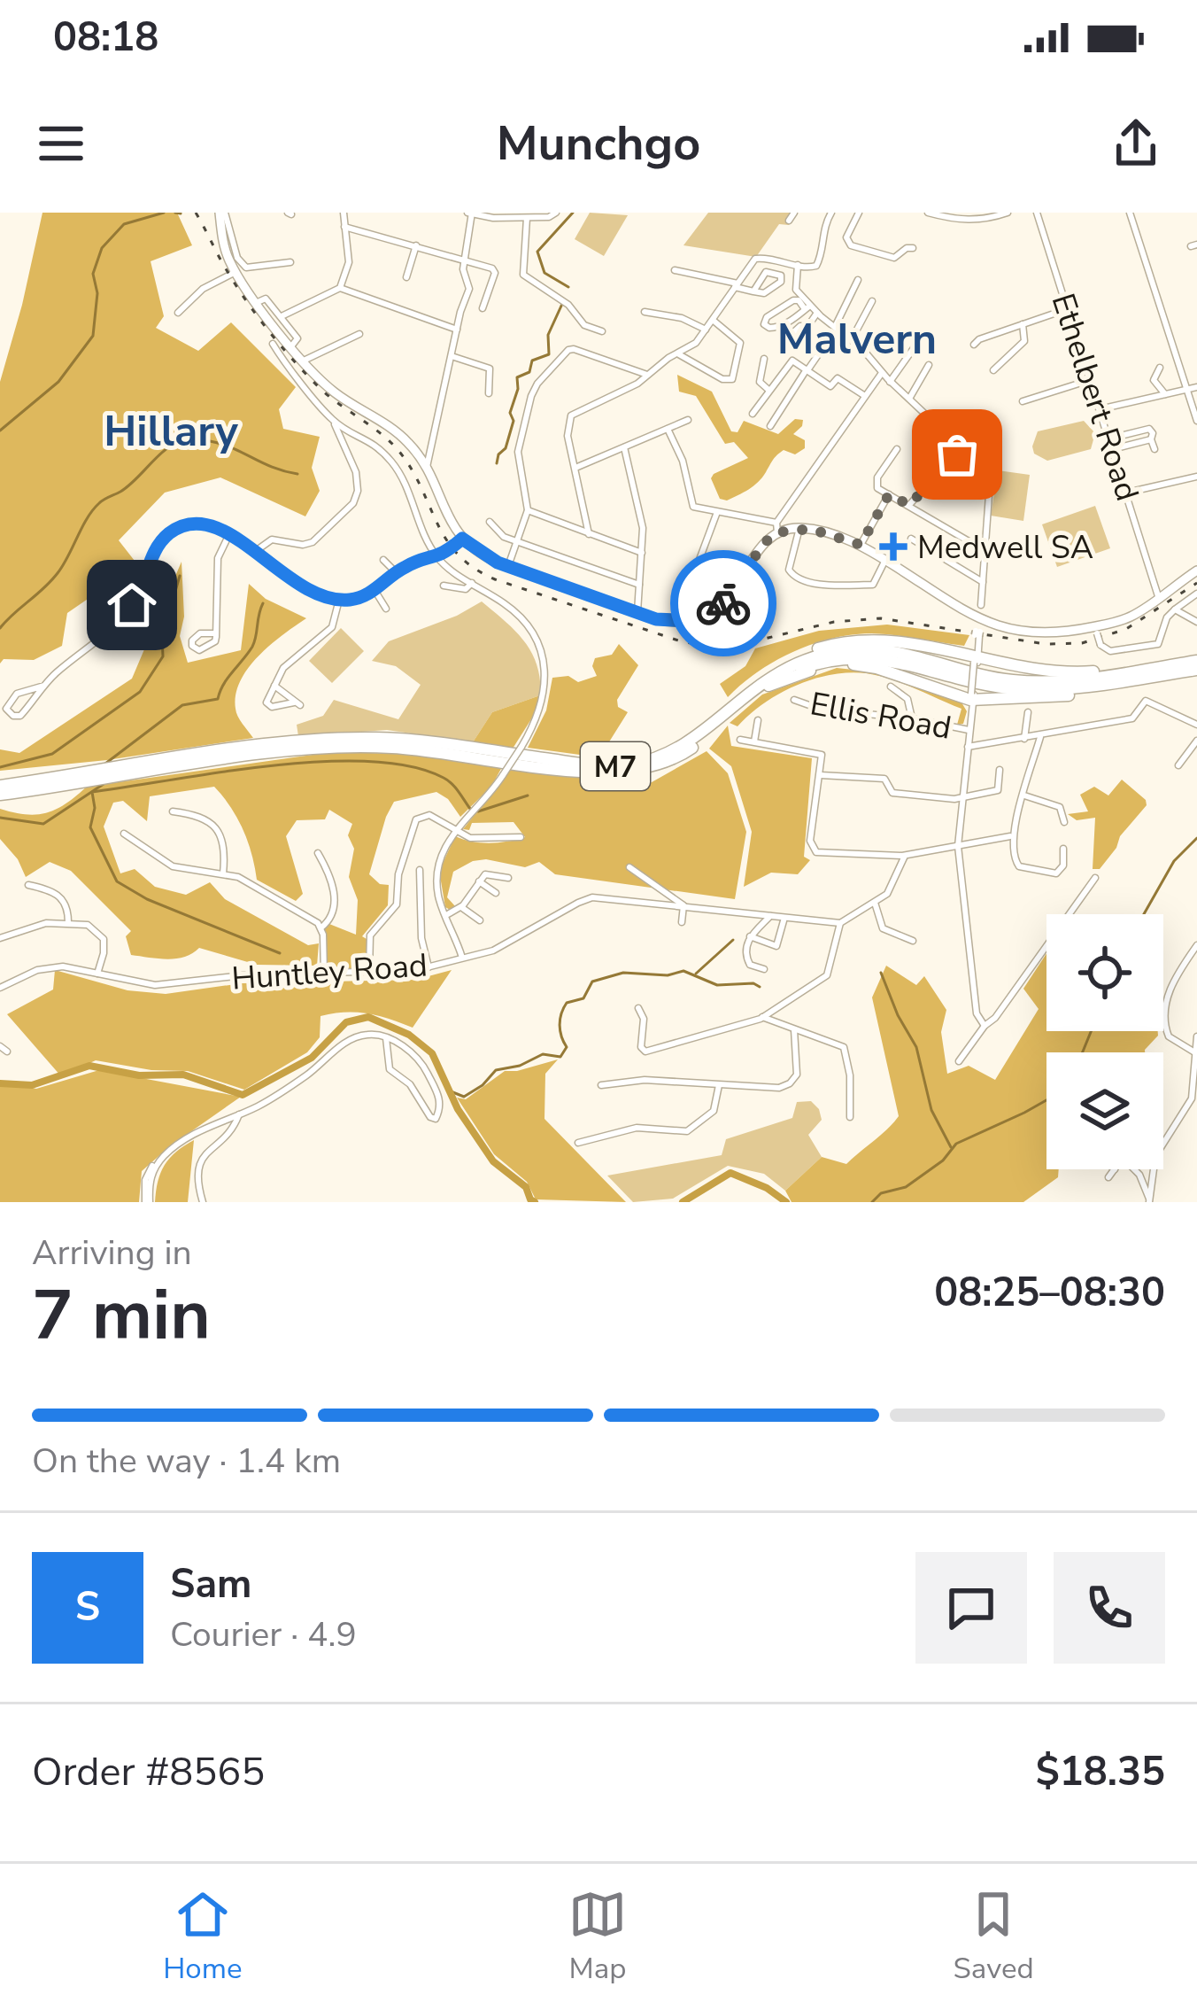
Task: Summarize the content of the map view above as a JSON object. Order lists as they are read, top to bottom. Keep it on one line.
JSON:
{"streets":{"highway":["M7"],"street":["Ethelbert Road","Ellis Road","Huntley Road"]},"districts":["Malvern","Hillary"],"places":{"health":["Medwell SA"]},"page":{"status":"08:18","header":"Munchgo","heading":["7 min","Arriving in","08:25–08:30"],"panel":["Sam","Courier · 4.9","Order #8565","$18.35"],"bar":"On the way · 1.4 km","round":"S","tabs":["Home","Map","Saved"]}}
